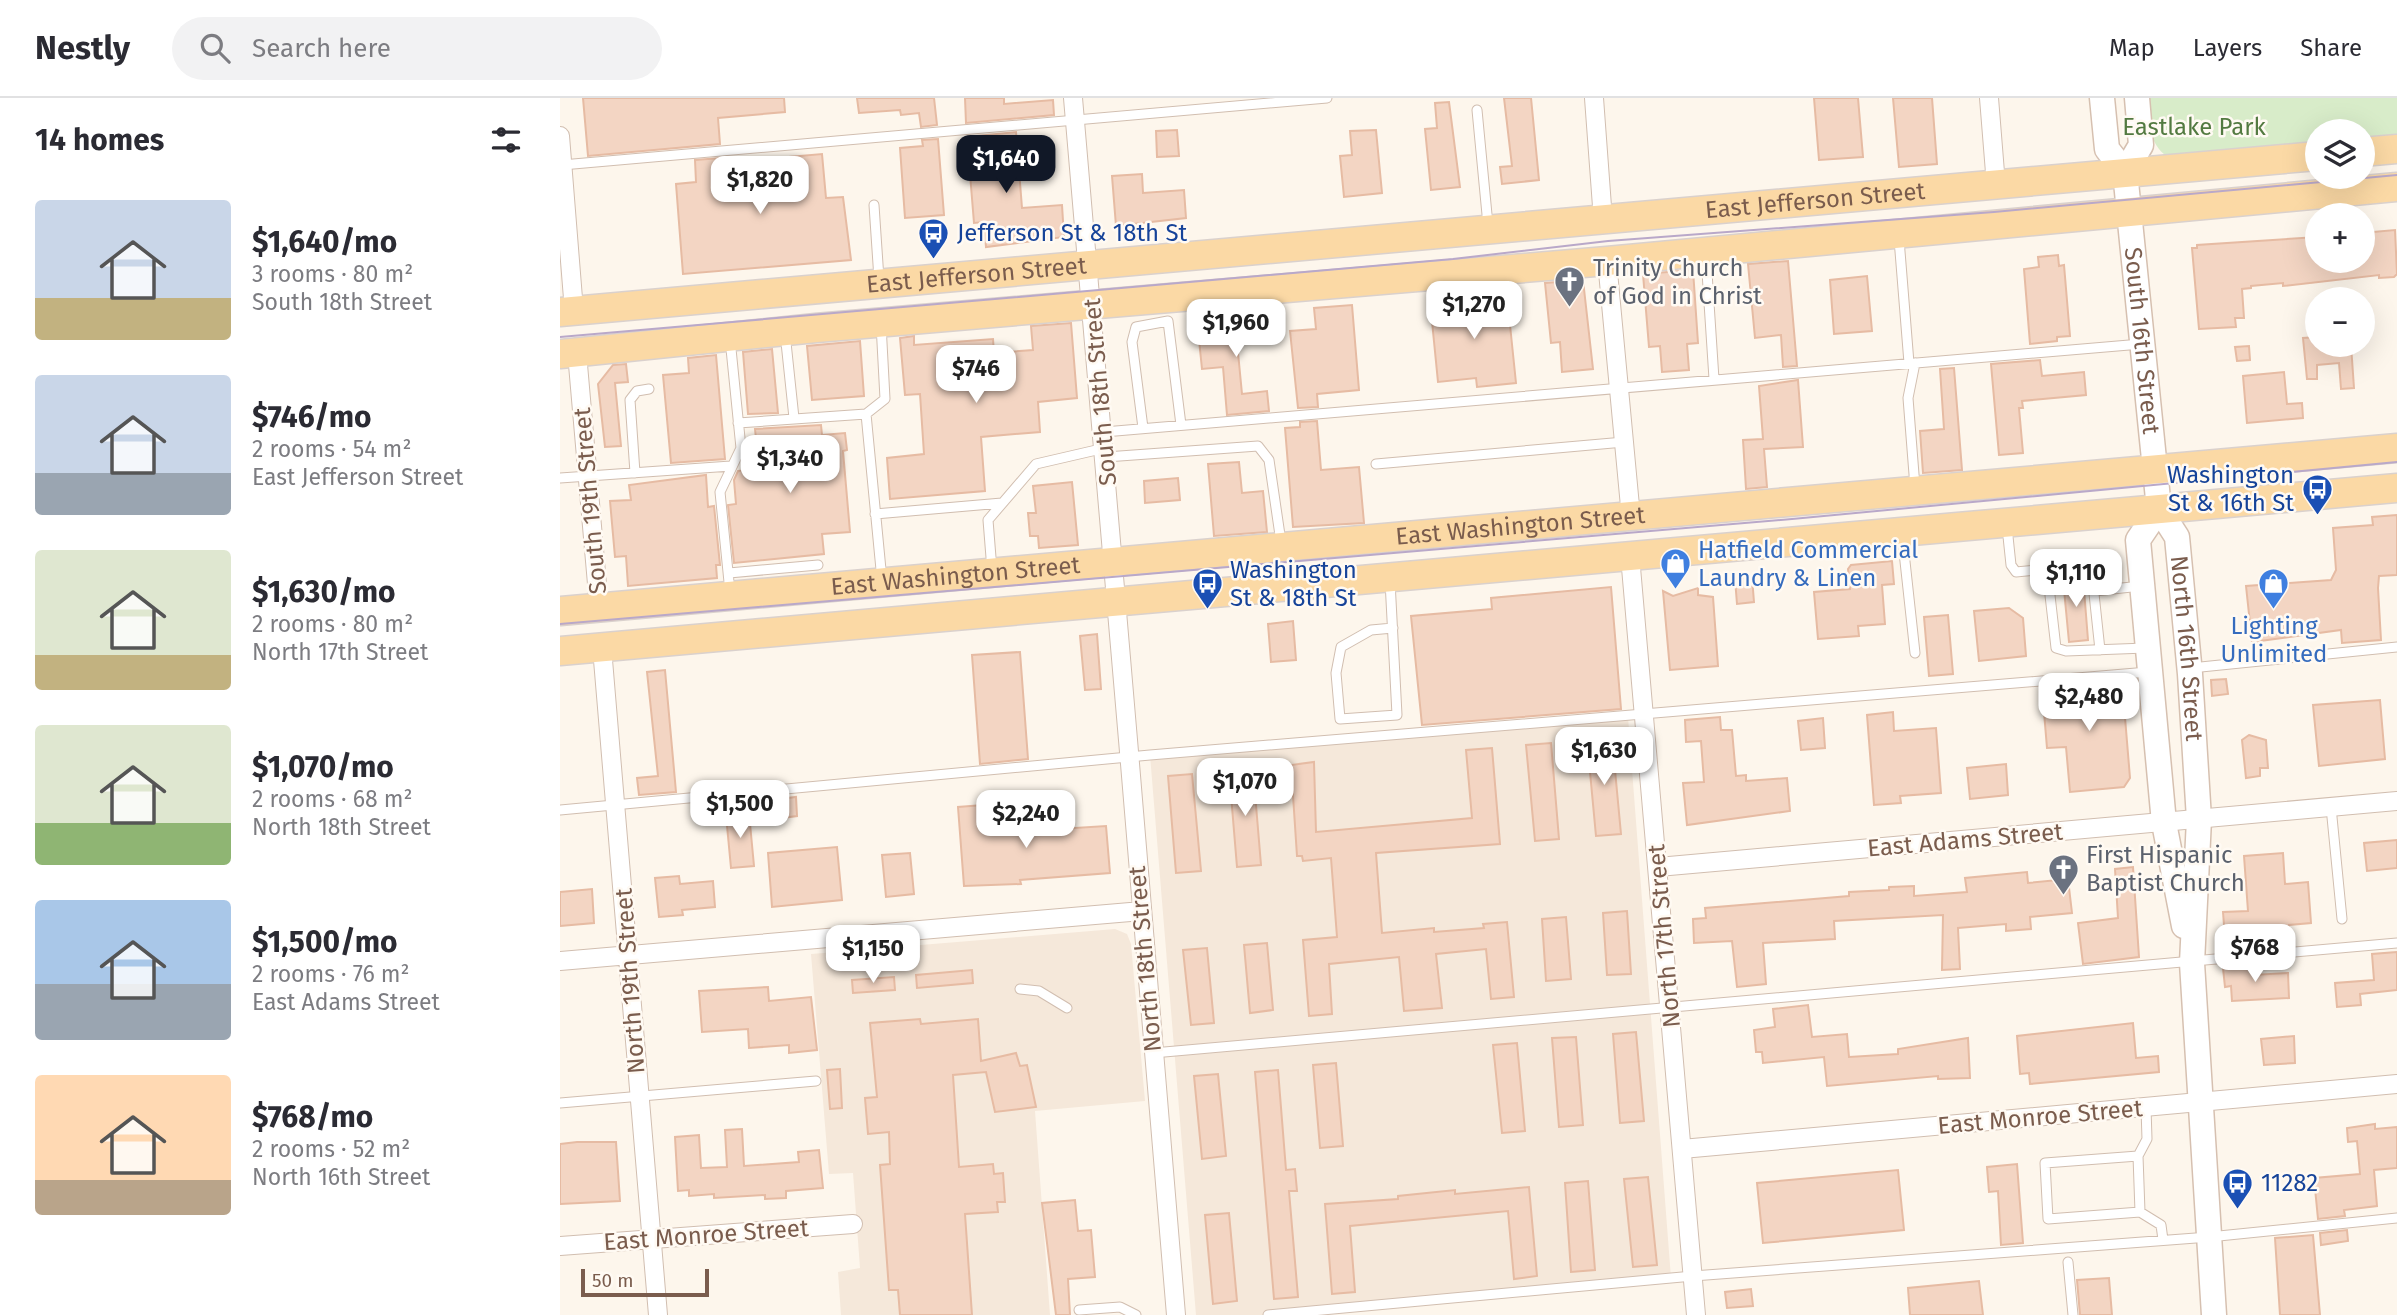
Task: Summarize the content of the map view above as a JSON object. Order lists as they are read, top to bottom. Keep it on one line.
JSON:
{"streets":{"main road":["East Jefferson Street","South 16th Street","East Washington Street","North 16th Street"],"street":["South 18th Street","South 19th Street","East Adams Street","North 17th Street","North 18th Street","North 19th Street","East Monroe Street"]},"crossings":[["East Jefferson Street","South 16th Street"],["East Jefferson Street","South 18th Street"],["East Jefferson Street","South 19th Street"],["South 16th Street","East Washington Street"],["South 16th Street","North 16th Street"],["South 18th Street","East Washington Street"],["South 18th Street","North 18th Street"],["South 19th Street","East Washington Street"],["East Washington Street","North 16th Street"],["East Washington Street","North 17th Street"],["East Washington Street","North 18th Street"],["East Washington Street","North 19th Street"],["North 16th Street","East Adams Street"],["North 16th Street","East Monroe Street"],["East Adams Street","North 17th Street"],["North 17th Street","East Monroe Street"],["North 19th Street","East Monroe Street"]],"parks":["Eastlake Park"],"places":{"bus stop":["Jefferson St & 18th St","Washington St & 16th St","Washington St & 18th St","11282"],"church":["Trinity Church of God in Christ","First Hispanic Baptist Church"],"shop":["Hatfield Commercial Laundry & Linen","Lighting Unlimited"]},"scale_bar":"50 m","page":{"header":"Nestly","search":"Search here","nav":["Map","Layers","Share"],"heading":"14 homes","map_buttons":["+","−"],"price":["$1,640","$1,820","$1,270","$1,960","$746","$1,340","$1,110","$2,480","$1,630","$1,070","$1,500","$2,240","$768","$1,150"],"list":[{"name":"$1,640/mo","note":"3 rooms · 80 m² · South 18th Street"},{"name":"$746/mo","note":"2 rooms · 54 m² · East Jefferson Street"},{"name":"$1,630/mo","note":"2 rooms · 80 m² · North 17th Street"},{"name":"$1,070/mo","note":"2 rooms · 68 m² · North 18th Street"},{"name":"$1,500/mo","note":"2 rooms · 76 m² · East Adams Street"},{"name":"$768/mo","note":"2 rooms · 52 m² · North 16th Street"}],"scale":"50 m"}}
